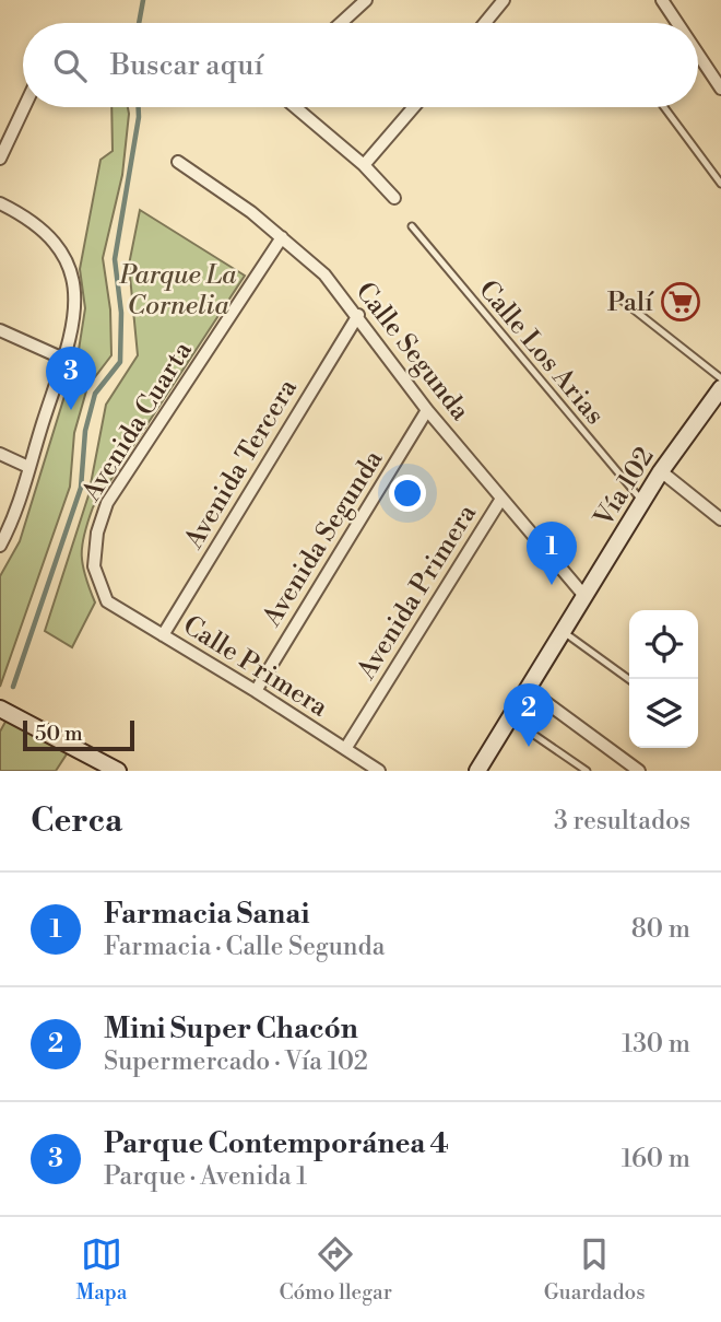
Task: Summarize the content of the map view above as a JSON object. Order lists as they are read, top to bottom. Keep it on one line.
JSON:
{"streets":{"main road":["Vía 102"],"street":["Calle Segunda","Avenida Cuarta","Avenida Tercera","Avenida Segunda","Avenida Primera","Calle Primera"],"lane":["Calle Los Arias"]},"crossings":[["Calle Segunda","Avenida Cuarta"],["Calle Segunda","Avenida Tercera"],["Calle Segunda","Vía 102"],["Calle Segunda","Avenida Segunda"],["Calle Segunda","Avenida Primera"],["Calle Los Arias","Vía 102"],["Avenida Cuarta","Calle Primera"],["Avenida Tercera","Calle Primera"],["Avenida Segunda","Calle Primera"],["Avenida Primera","Calle Primera"]],"parks":["Parque La Cornelia"],"places":{"supermarket":["Palí"]},"scale_bar":"50 m","page":{"search":"Buscar aquí","pins":["3","1","2"],"scale":"50 m","heading":["Cerca","3 resultados"],"list":[{"mark":"1","name":"Farmacia Sanai","note":"Farmacia · Calle Segunda","value":"80 m"},{"mark":"2","name":"Mini Super Chacón","note":"Supermercado · Vía 102","value":"130 m"},{"mark":"3","name":"Parque Contemporánea 4","note":"Parque · Avenida 1","value":"160 m"}],"nav":["Mapa","Cómo llegar","Guardados"]}}
